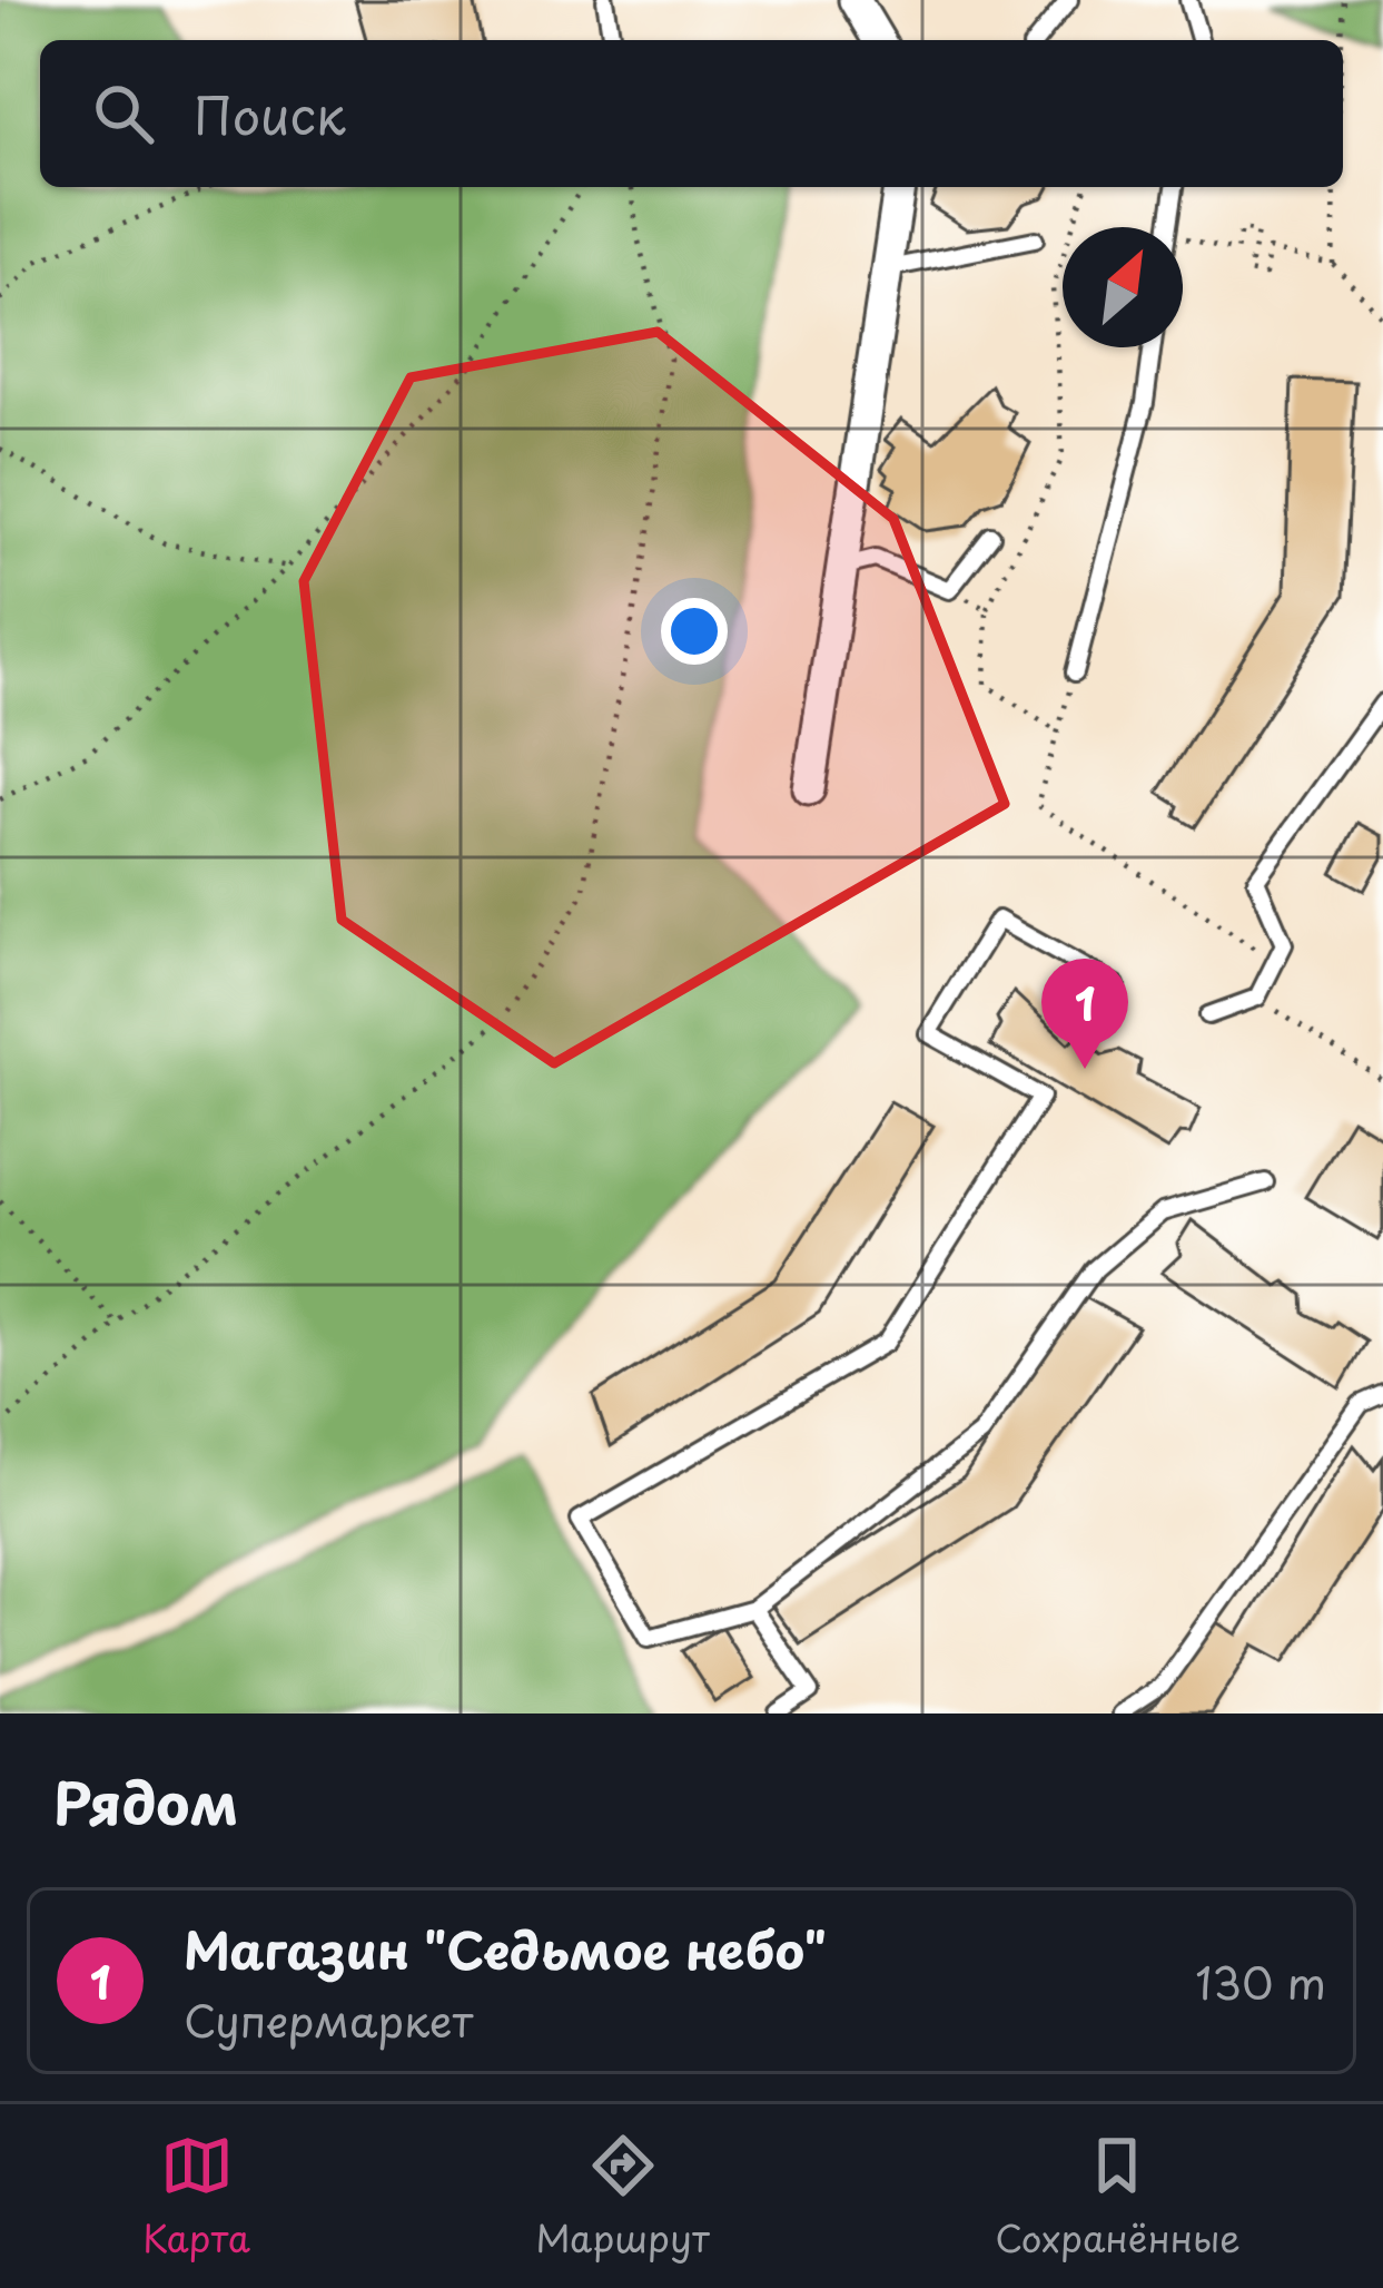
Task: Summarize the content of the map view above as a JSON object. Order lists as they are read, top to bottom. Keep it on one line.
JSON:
{"north":"top right","page":{"search":"Поиск","pins":"1","heading":"Рядом","list":[{"mark":"1","name":"Магазин \"Седьмое небо\"","note":"Супермаркет","value":"130 m"}],"nav":["Карта","Маршрут","Сохранённые"]}}
